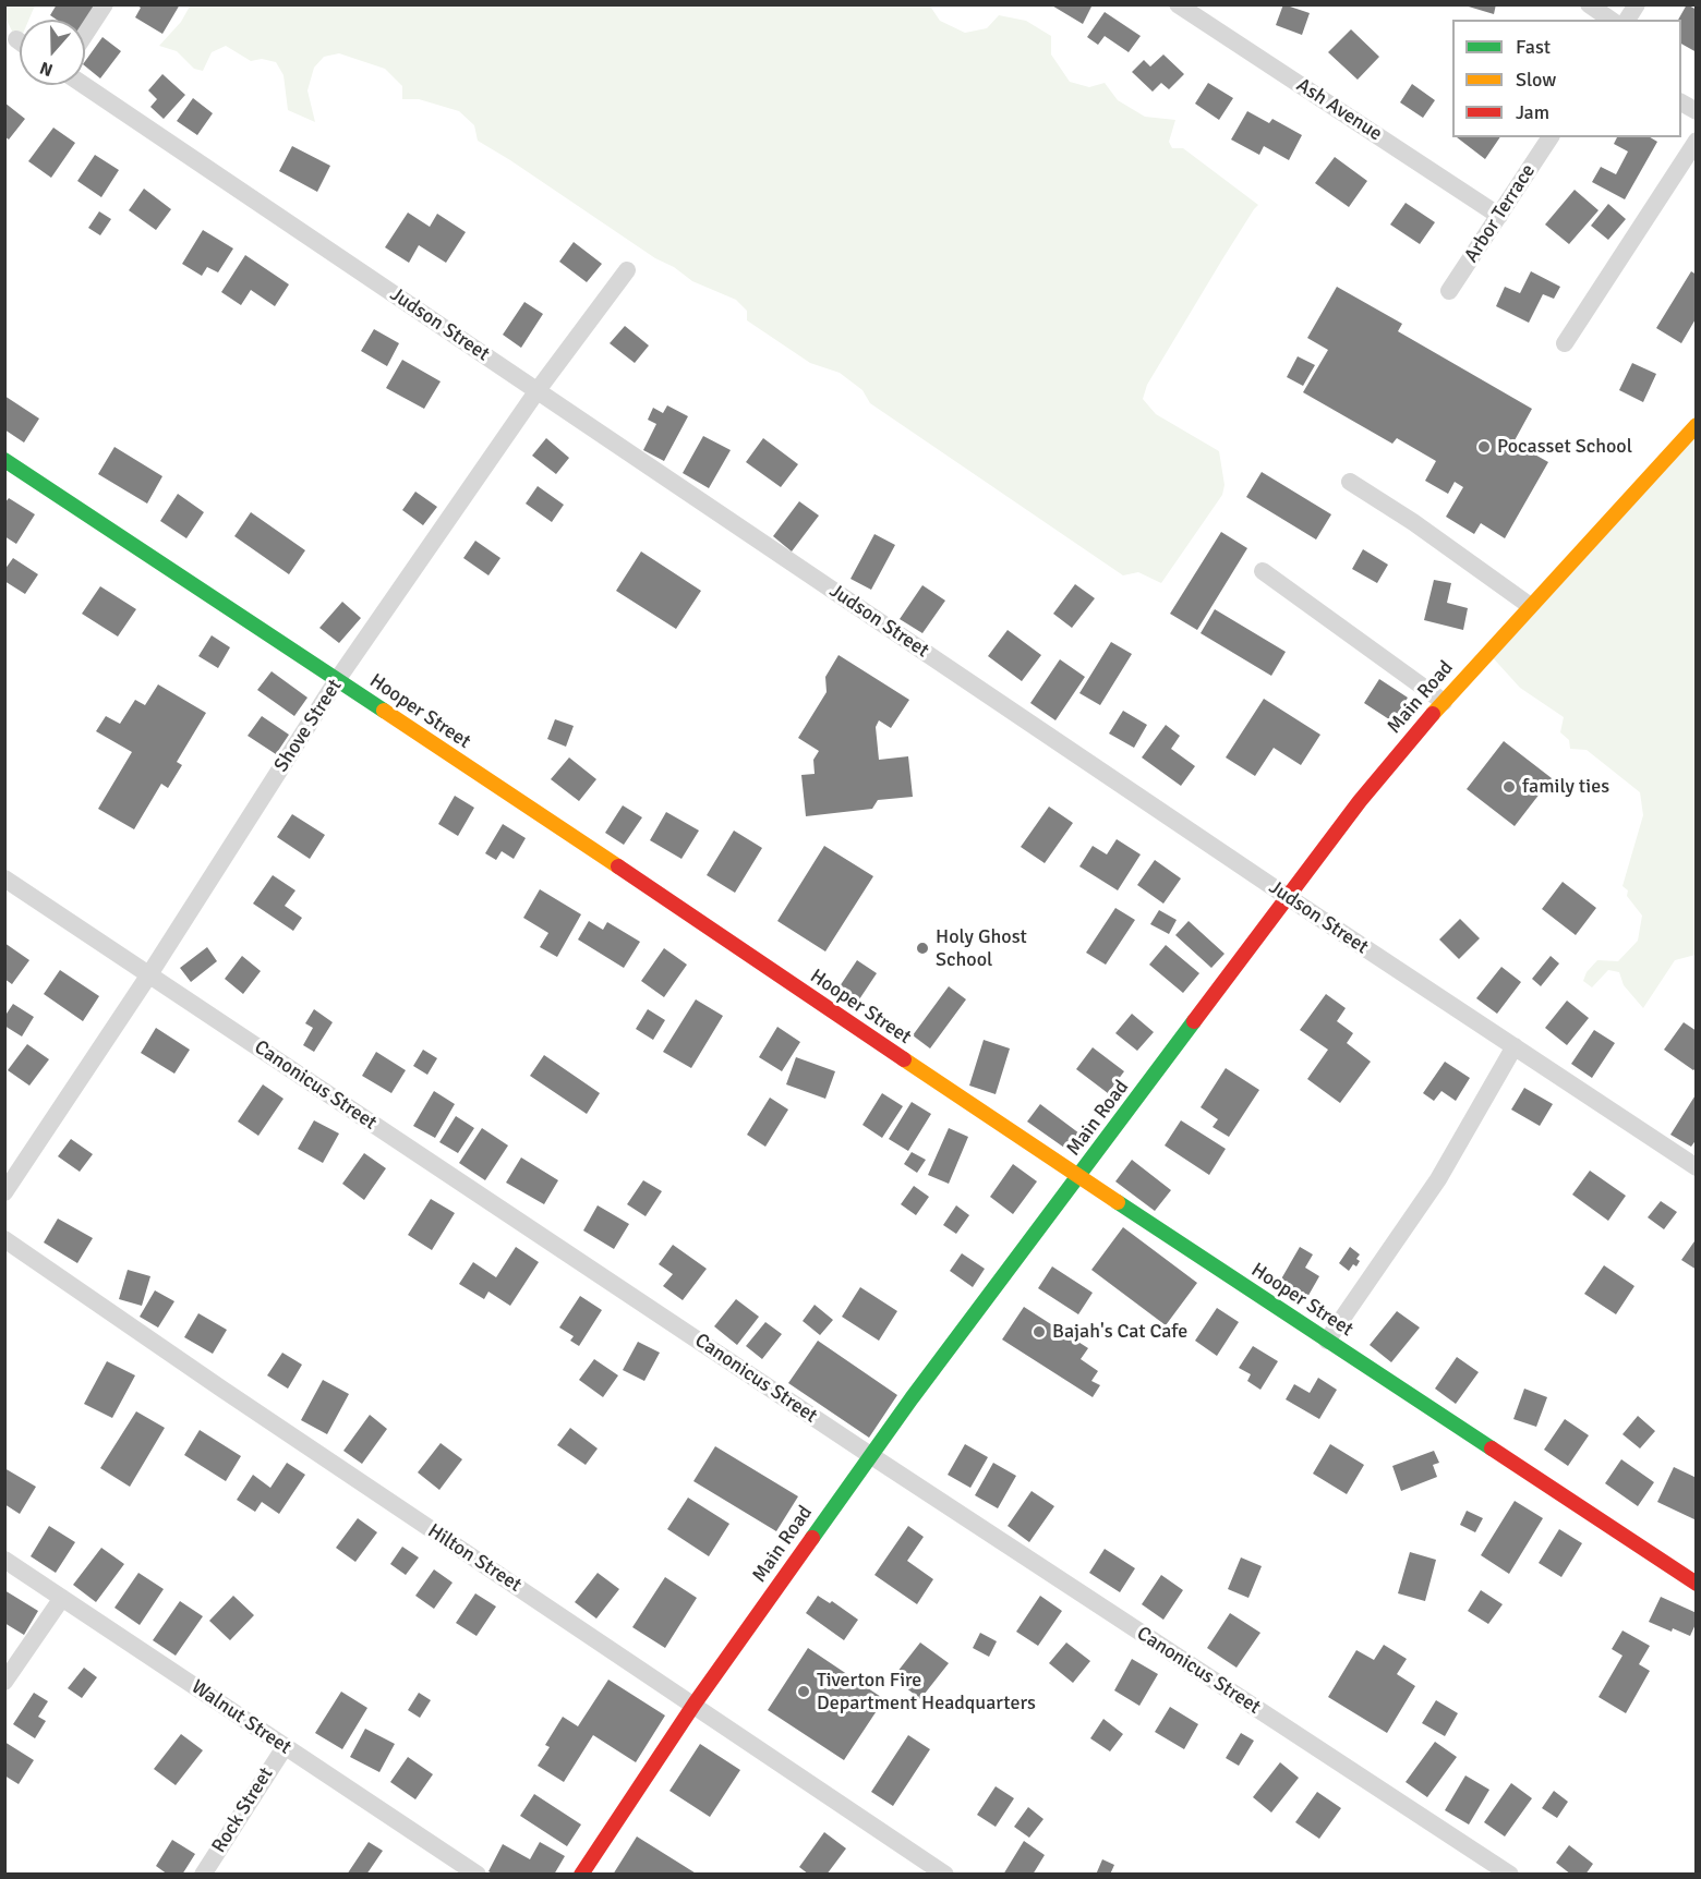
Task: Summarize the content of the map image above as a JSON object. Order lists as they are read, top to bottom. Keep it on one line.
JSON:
{"streets":{"street":["Ash Avenue","Arbor Terrace","Judson Street","Main Road","Hooper Street","Shove Street","Canonicus Street","Hilton Street","Walnut Street","Rock Street"]},"crossings":[["Ash Avenue","Arbor Terrace"],["Judson Street","Main Road"],["Judson Street","Shove Street"],["Main Road","Hooper Street"],["Main Road","Canonicus Street"],["Main Road","Hilton Street"],["Hooper Street","Shove Street"],["Shove Street","Canonicus Street"],["Walnut Street","Rock Street"]],"places":["Pocasset School","family ties","Holy Ghost School","Bajah's Cat Cafe","Tiverton Fire Department Headquarters"],"legend":["Fast","Slow","Jam"],"north":"bottom"}
